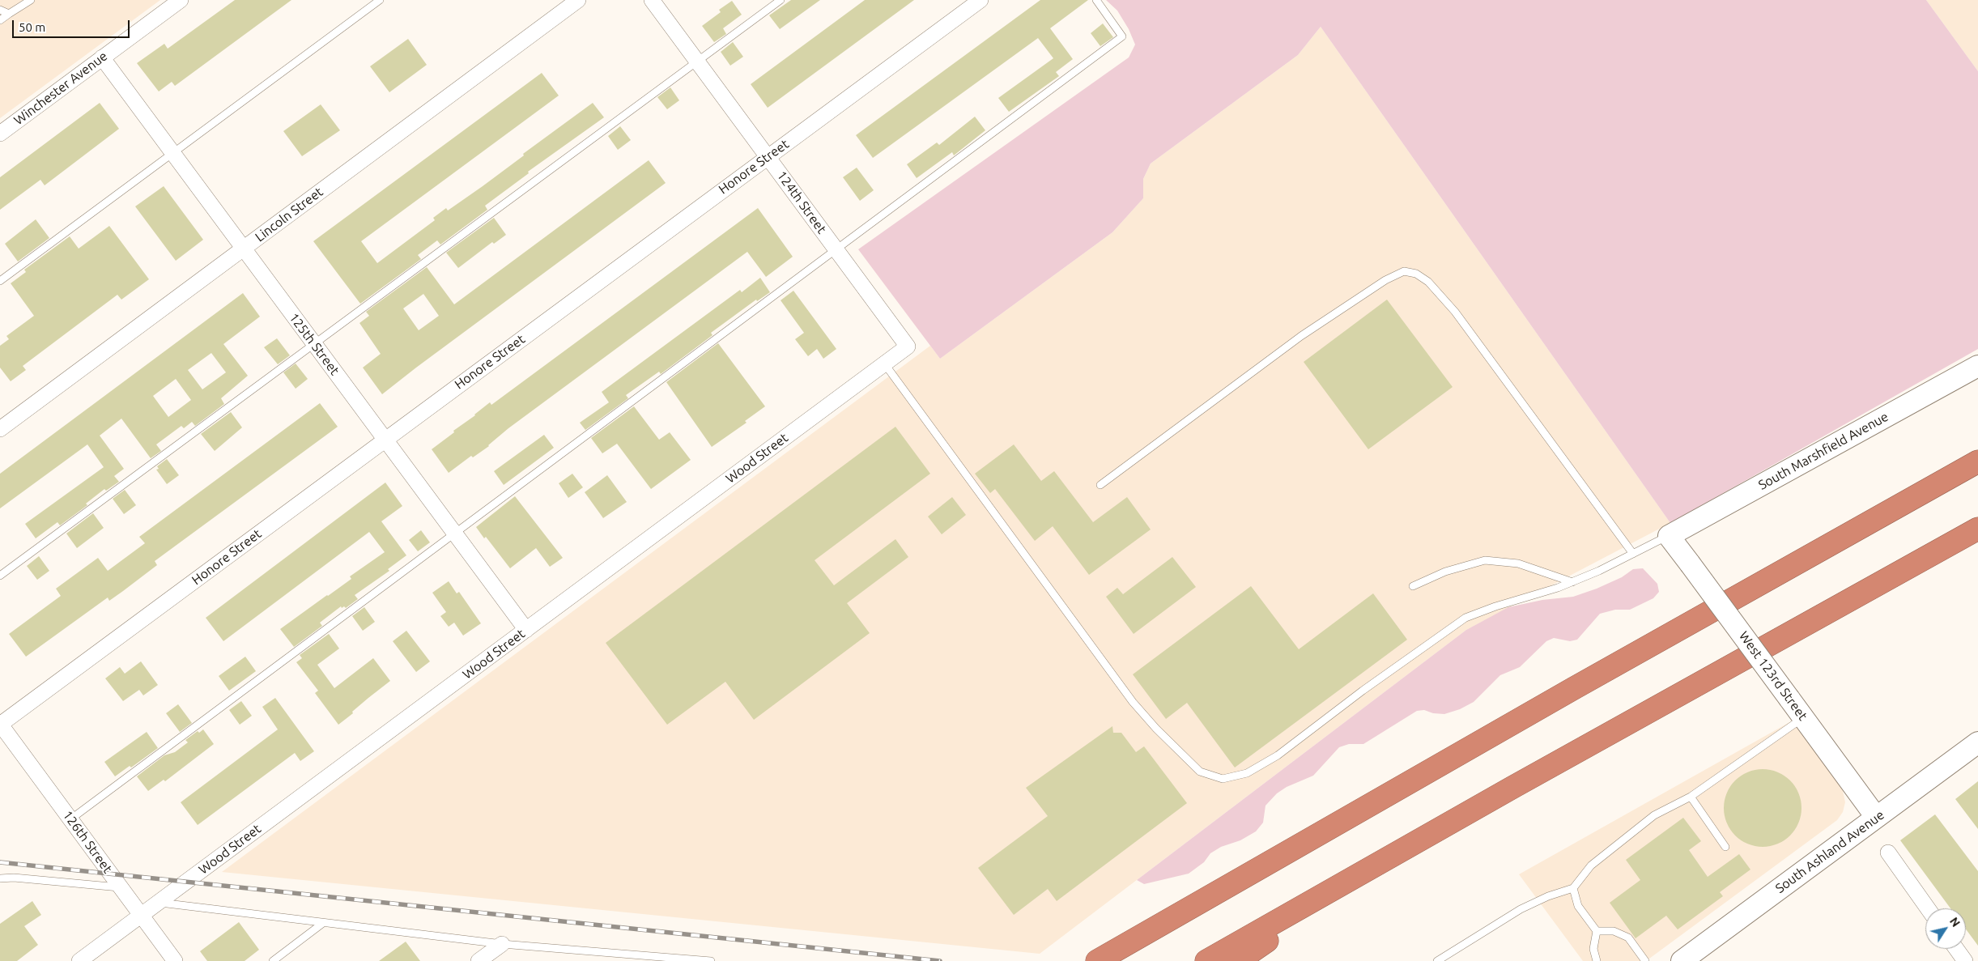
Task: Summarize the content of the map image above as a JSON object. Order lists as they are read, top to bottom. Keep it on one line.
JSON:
{"streets":{"main road":["South Marshfield Avenue","West 123rd Street","South Ashland Avenue"],"street":["Winchester Avenue","Honore Street","124th Street","Lincoln Street","125th Street","Wood Street","126th Street"]},"crossings":[["Winchester Avenue","125th Street"],["Honore Street","124th Street"],["Honore Street","125th Street"],["Honore Street","126th Street"],["124th Street","Wood Street"],["Lincoln Street","125th Street"],["125th Street","Wood Street"],["South Marshfield Avenue","West 123rd Street"],["Wood Street","126th Street"],["West 123rd Street","South Ashland Avenue"]],"scale_bar":"50 m","north":"top right"}
